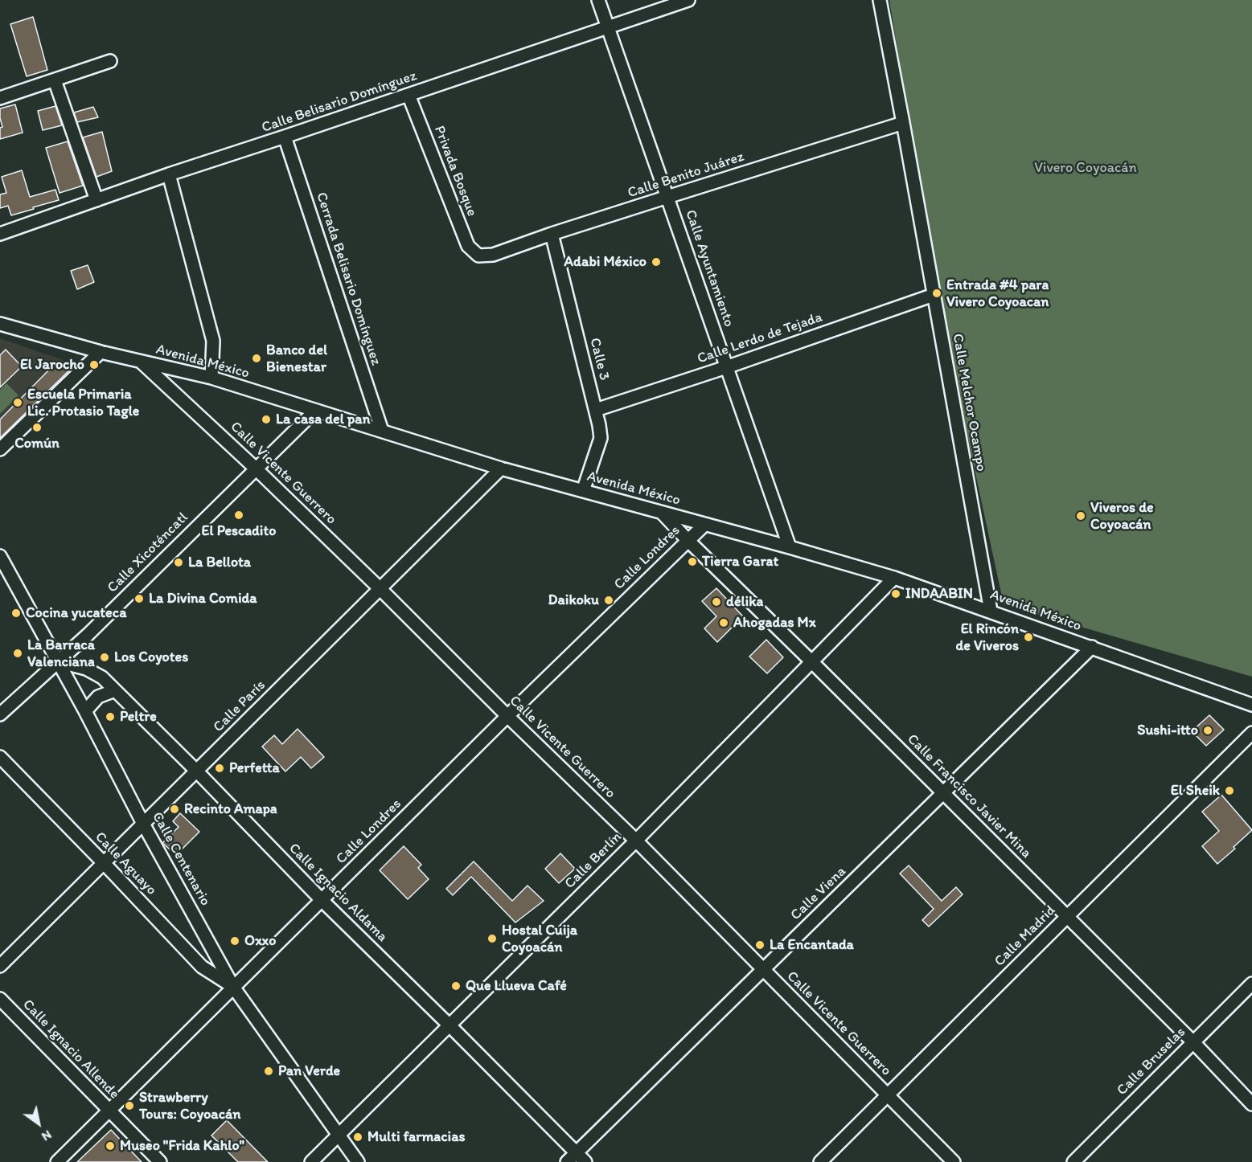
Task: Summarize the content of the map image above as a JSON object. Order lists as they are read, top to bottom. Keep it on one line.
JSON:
{"streets":{"street":["Calle Belisario Domínguez","Privada Bosque","Calle Benito Juárez","Calle Ayuntamiento","Cerrada Belisario Domínguez","Calle Lerdo de Tejada","Calle 3","Avenida México","Calle Melchor Ocampo","Calle Vicente Guerrero","Calle Xicoténcatl","Calle Londres","Calle París","Calle Francisco Javier Mina","Calle Centenario","Calle Berlín","Calle Aguayo","Calle Ignacio Aldama","Calle Viena","Calle Madrid","Calle Ignacio Allende","Calle Bruselas"]},"crossings":[["Calle Belisario Domínguez","Privada Bosque"],["Calle Belisario Domínguez","Calle Ayuntamiento"],["Calle Belisario Domínguez","Cerrada Belisario Domínguez"],["Privada Bosque","Calle Benito Juárez"],["Calle Benito Juárez","Calle Ayuntamiento"],["Calle Benito Juárez","Calle 3"],["Calle Benito Juárez","Calle Melchor Ocampo"],["Calle Ayuntamiento","Calle Lerdo de Tejada"],["Calle Ayuntamiento","Avenida México"],["Cerrada Belisario Domínguez","Avenida México"],["Calle Lerdo de Tejada","Calle 3"],["Calle Lerdo de Tejada","Calle Melchor Ocampo"],["Calle 3","Avenida México"],["Avenida México","Calle Melchor Ocampo"],["Avenida México","Calle Vicente Guerrero"],["Avenida México","Calle Xicoténcatl"],["Avenida México","Calle Londres"],["Avenida México","Calle París"],["Avenida México","Calle Francisco Javier Mina"],["Avenida México","Calle Berlín"],["Avenida México","Calle Viena"],["Calle Vicente Guerrero","Calle Xicoténcatl"],["Calle Vicente Guerrero","Calle Londres"],["Calle Vicente Guerrero","Calle París"],["Calle Vicente Guerrero","Calle Berlín"],["Calle Vicente Guerrero","Calle Viena"],["Calle Vicente Guerrero","Calle Madrid"],["Calle Xicoténcatl","Calle Centenario"],["Calle Xicoténcatl","Calle Ignacio Aldama"],["Calle Londres","Calle Francisco Javier Mina"],["Calle Londres","Calle Centenario"],["Calle Londres","Calle Aguayo"],["Calle Londres","Calle Ignacio Aldama"],["Calle Londres","Calle Ignacio Allende"],["Calle París","Calle Centenario"],["Calle París","Calle Aguayo"],["Calle París","Calle Ignacio Aldama"],["Calle Francisco Javier Mina","Calle Berlín"],["Calle Francisco Javier Mina","Calle Viena"],["Calle Francisco Javier Mina","Calle Madrid"],["Calle Francisco Javier Mina","Calle Bruselas"],["Calle Centenario","Calle Berlín"],["Calle Centenario","Calle Aguayo"],["Calle Centenario","Calle Ignacio Aldama"],["Calle Berlín","Calle Ignacio Aldama"],["Calle Ignacio Aldama","Calle Viena"]],"parks":["Vivero Coyoacán"],"places":["Adabi México","Entrada #4 para Vivero Coyoacan","Banco del Bienestar","El Jarocho","Escuela Primaria Lic. Protasio Tagle","La casa del pan","Común","El Pescadito","Viveros de Coyoacán","Tierra Garat","La Bellota","INDAABIN","La Divina Comida","Daikoku","délika","Cocina yucateca","Ahogadas Mx","El Rincón de Viveros","La Barraca Valenciana","Los Coyotes","Peltre","Sushi-itto","Perfetta","El Sheik","Recinto Amapa","Hostal Cuija Coyoacán","Oxxo","La Encantada","Que Llueva Café","Pan Verde","Strawberry Tours: Coyoacán","Multi farmacias","Museo \"Frida Kahlo\""],"north":"bottom right"}
